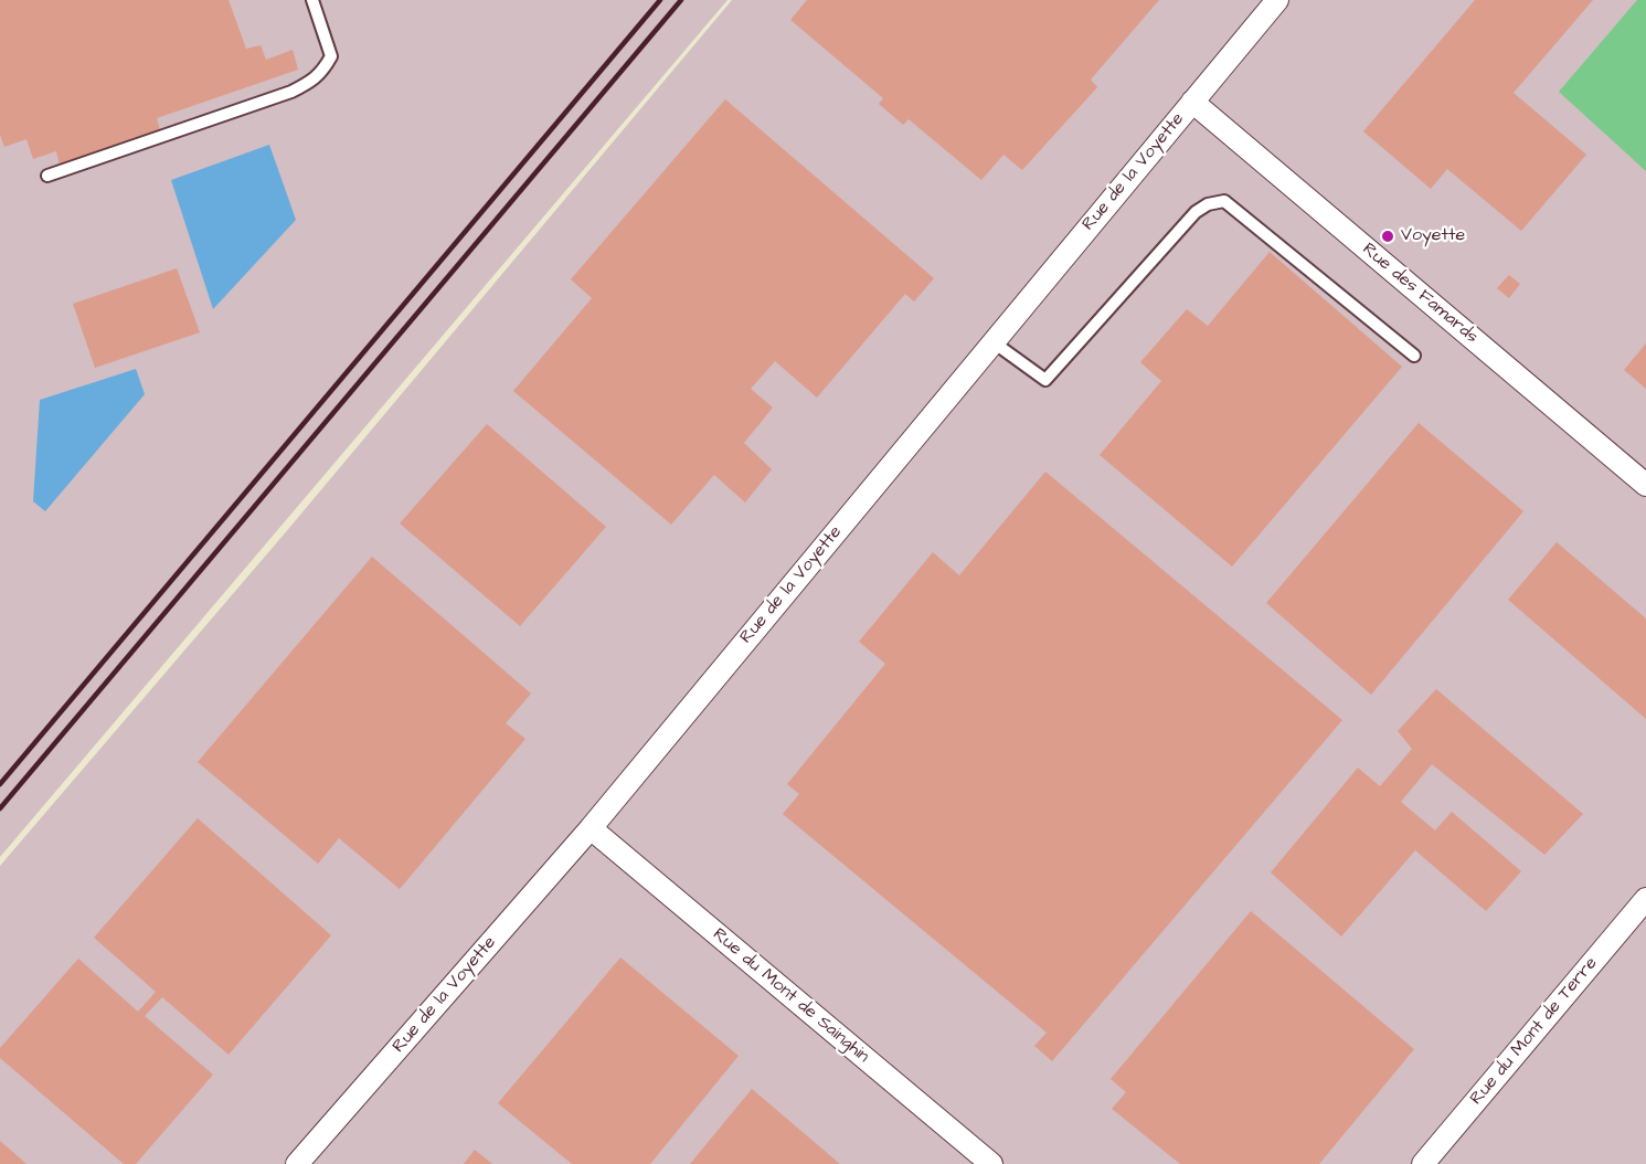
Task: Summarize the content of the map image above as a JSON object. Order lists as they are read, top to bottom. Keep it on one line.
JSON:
{"streets":{"street":["Rue de la Voyette","Rue des Famards","Rue du Mont de Sainghin","Rue du Mont de Terre"]},"crossings":[["Rue de la Voyette","Rue des Famards"],["Rue de la Voyette","Rue du Mont de Sainghin"]],"places":["Voyette"]}
